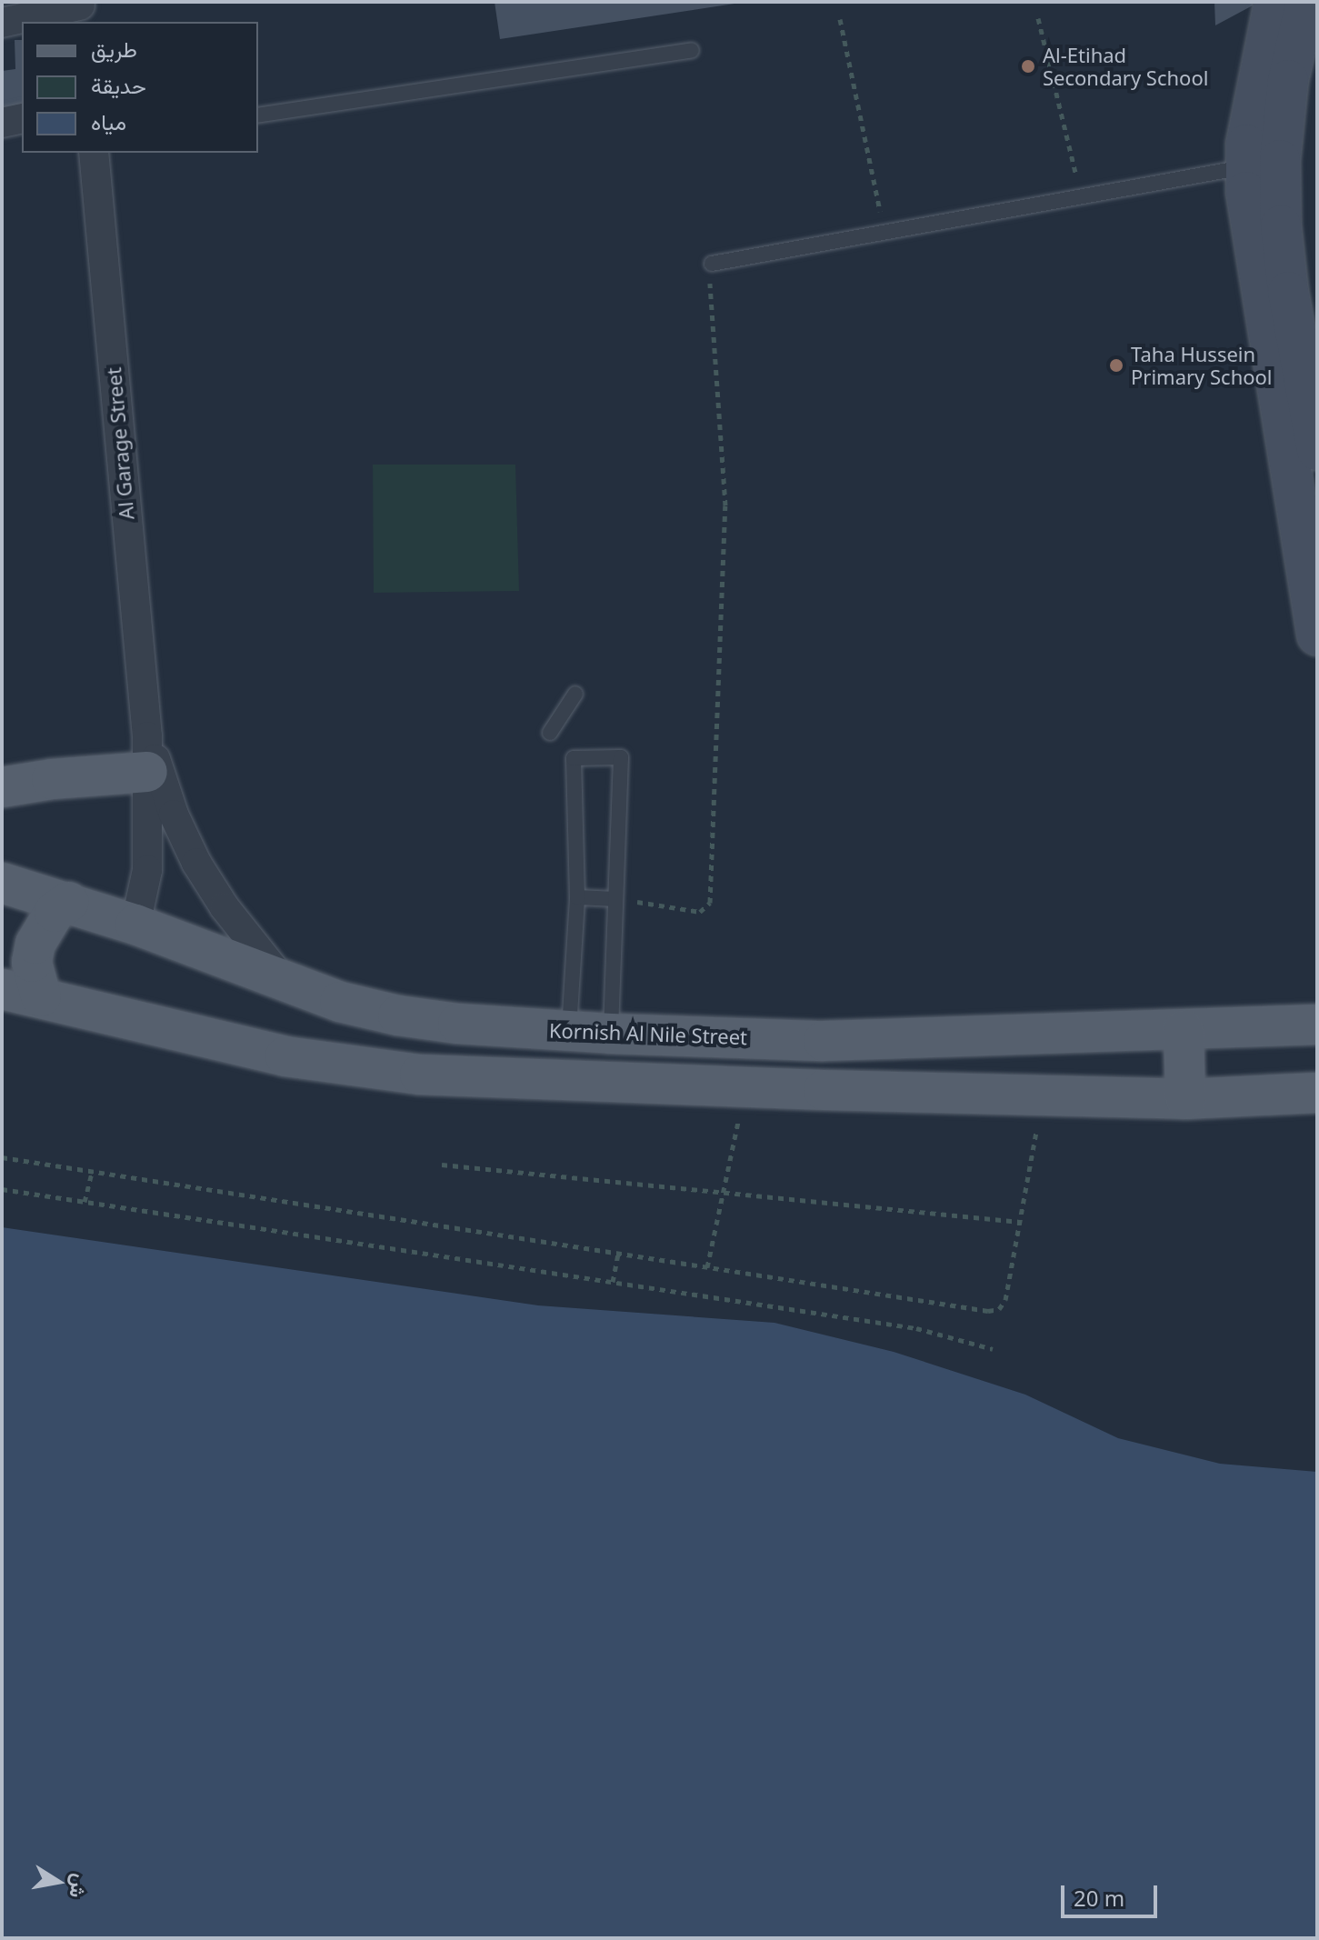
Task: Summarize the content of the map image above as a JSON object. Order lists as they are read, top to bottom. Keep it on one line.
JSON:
{"streets":{"main road":["Kornish Al Nile Street"],"street":["Al Garage Street"]},"crossings":[["Al Garage Street","Kornish Al Nile Street"]],"places":["Al-Etihad Secondary School","Taha Hussein Primary School"],"legend":["طريق","حديقة","مياه"],"scale_bar":"20 m","north":"right"}
